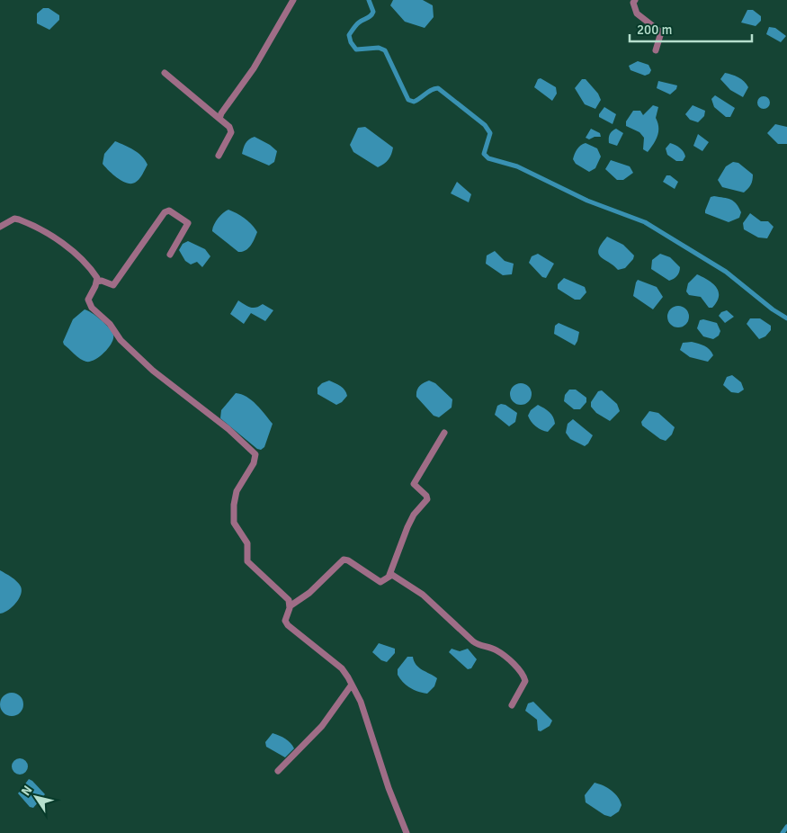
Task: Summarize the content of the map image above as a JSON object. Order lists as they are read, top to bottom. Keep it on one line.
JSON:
{"scale_bar":"200 m","north":"top left"}
